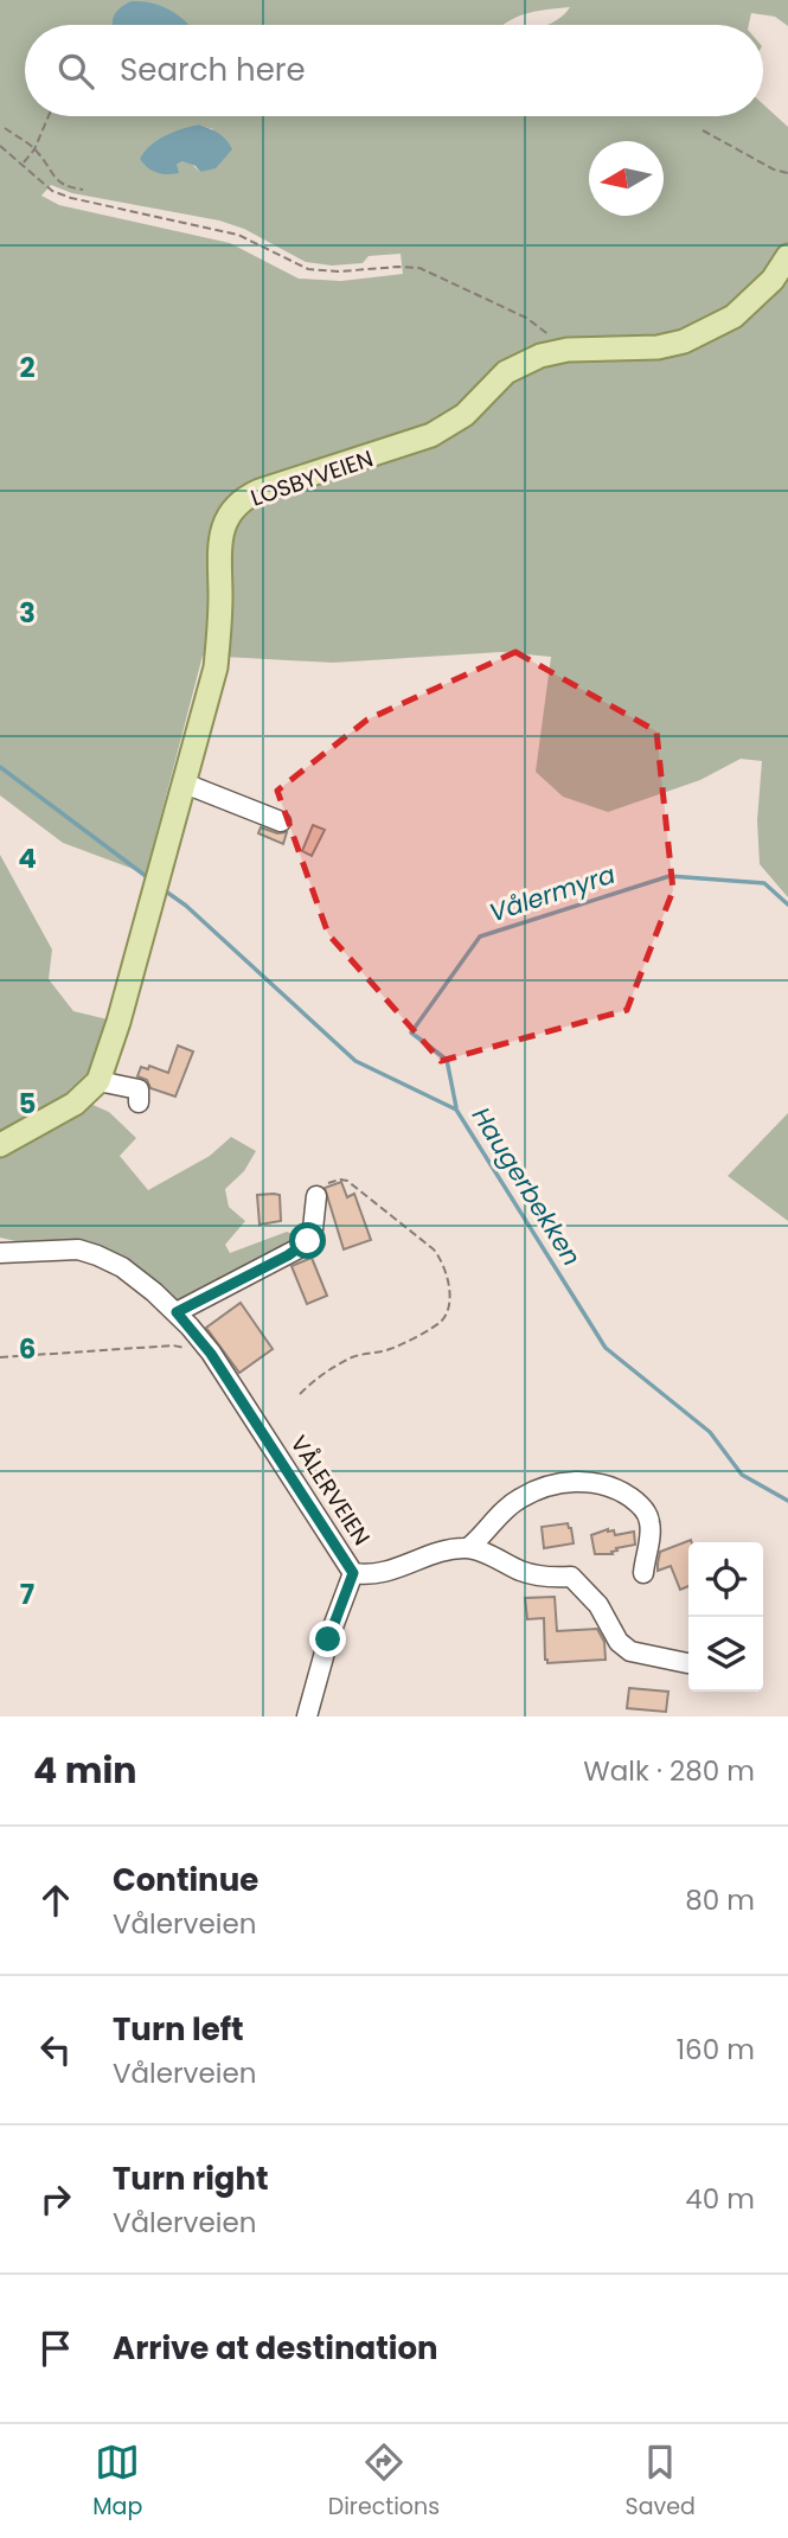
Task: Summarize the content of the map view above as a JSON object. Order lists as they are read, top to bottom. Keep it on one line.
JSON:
{"streets":{"main road":["LOSBYVEIEN"],"street":["VÅLERVEIEN"]},"water":["Vålermyra","Haugerbekken"],"north":"left","page":{"search":"Search here","heading":["4 min","Walk · 280 m"],"list":[["Continue","Vålerveien","80 m"],["Turn left","Vålerveien","160 m"],["Turn right","Vålerveien","40 m"],"Arrive at destination"],"nav":["Map","Directions","Saved"]},"grid":{"rows":["2","3","4","5","6","7"]}}
